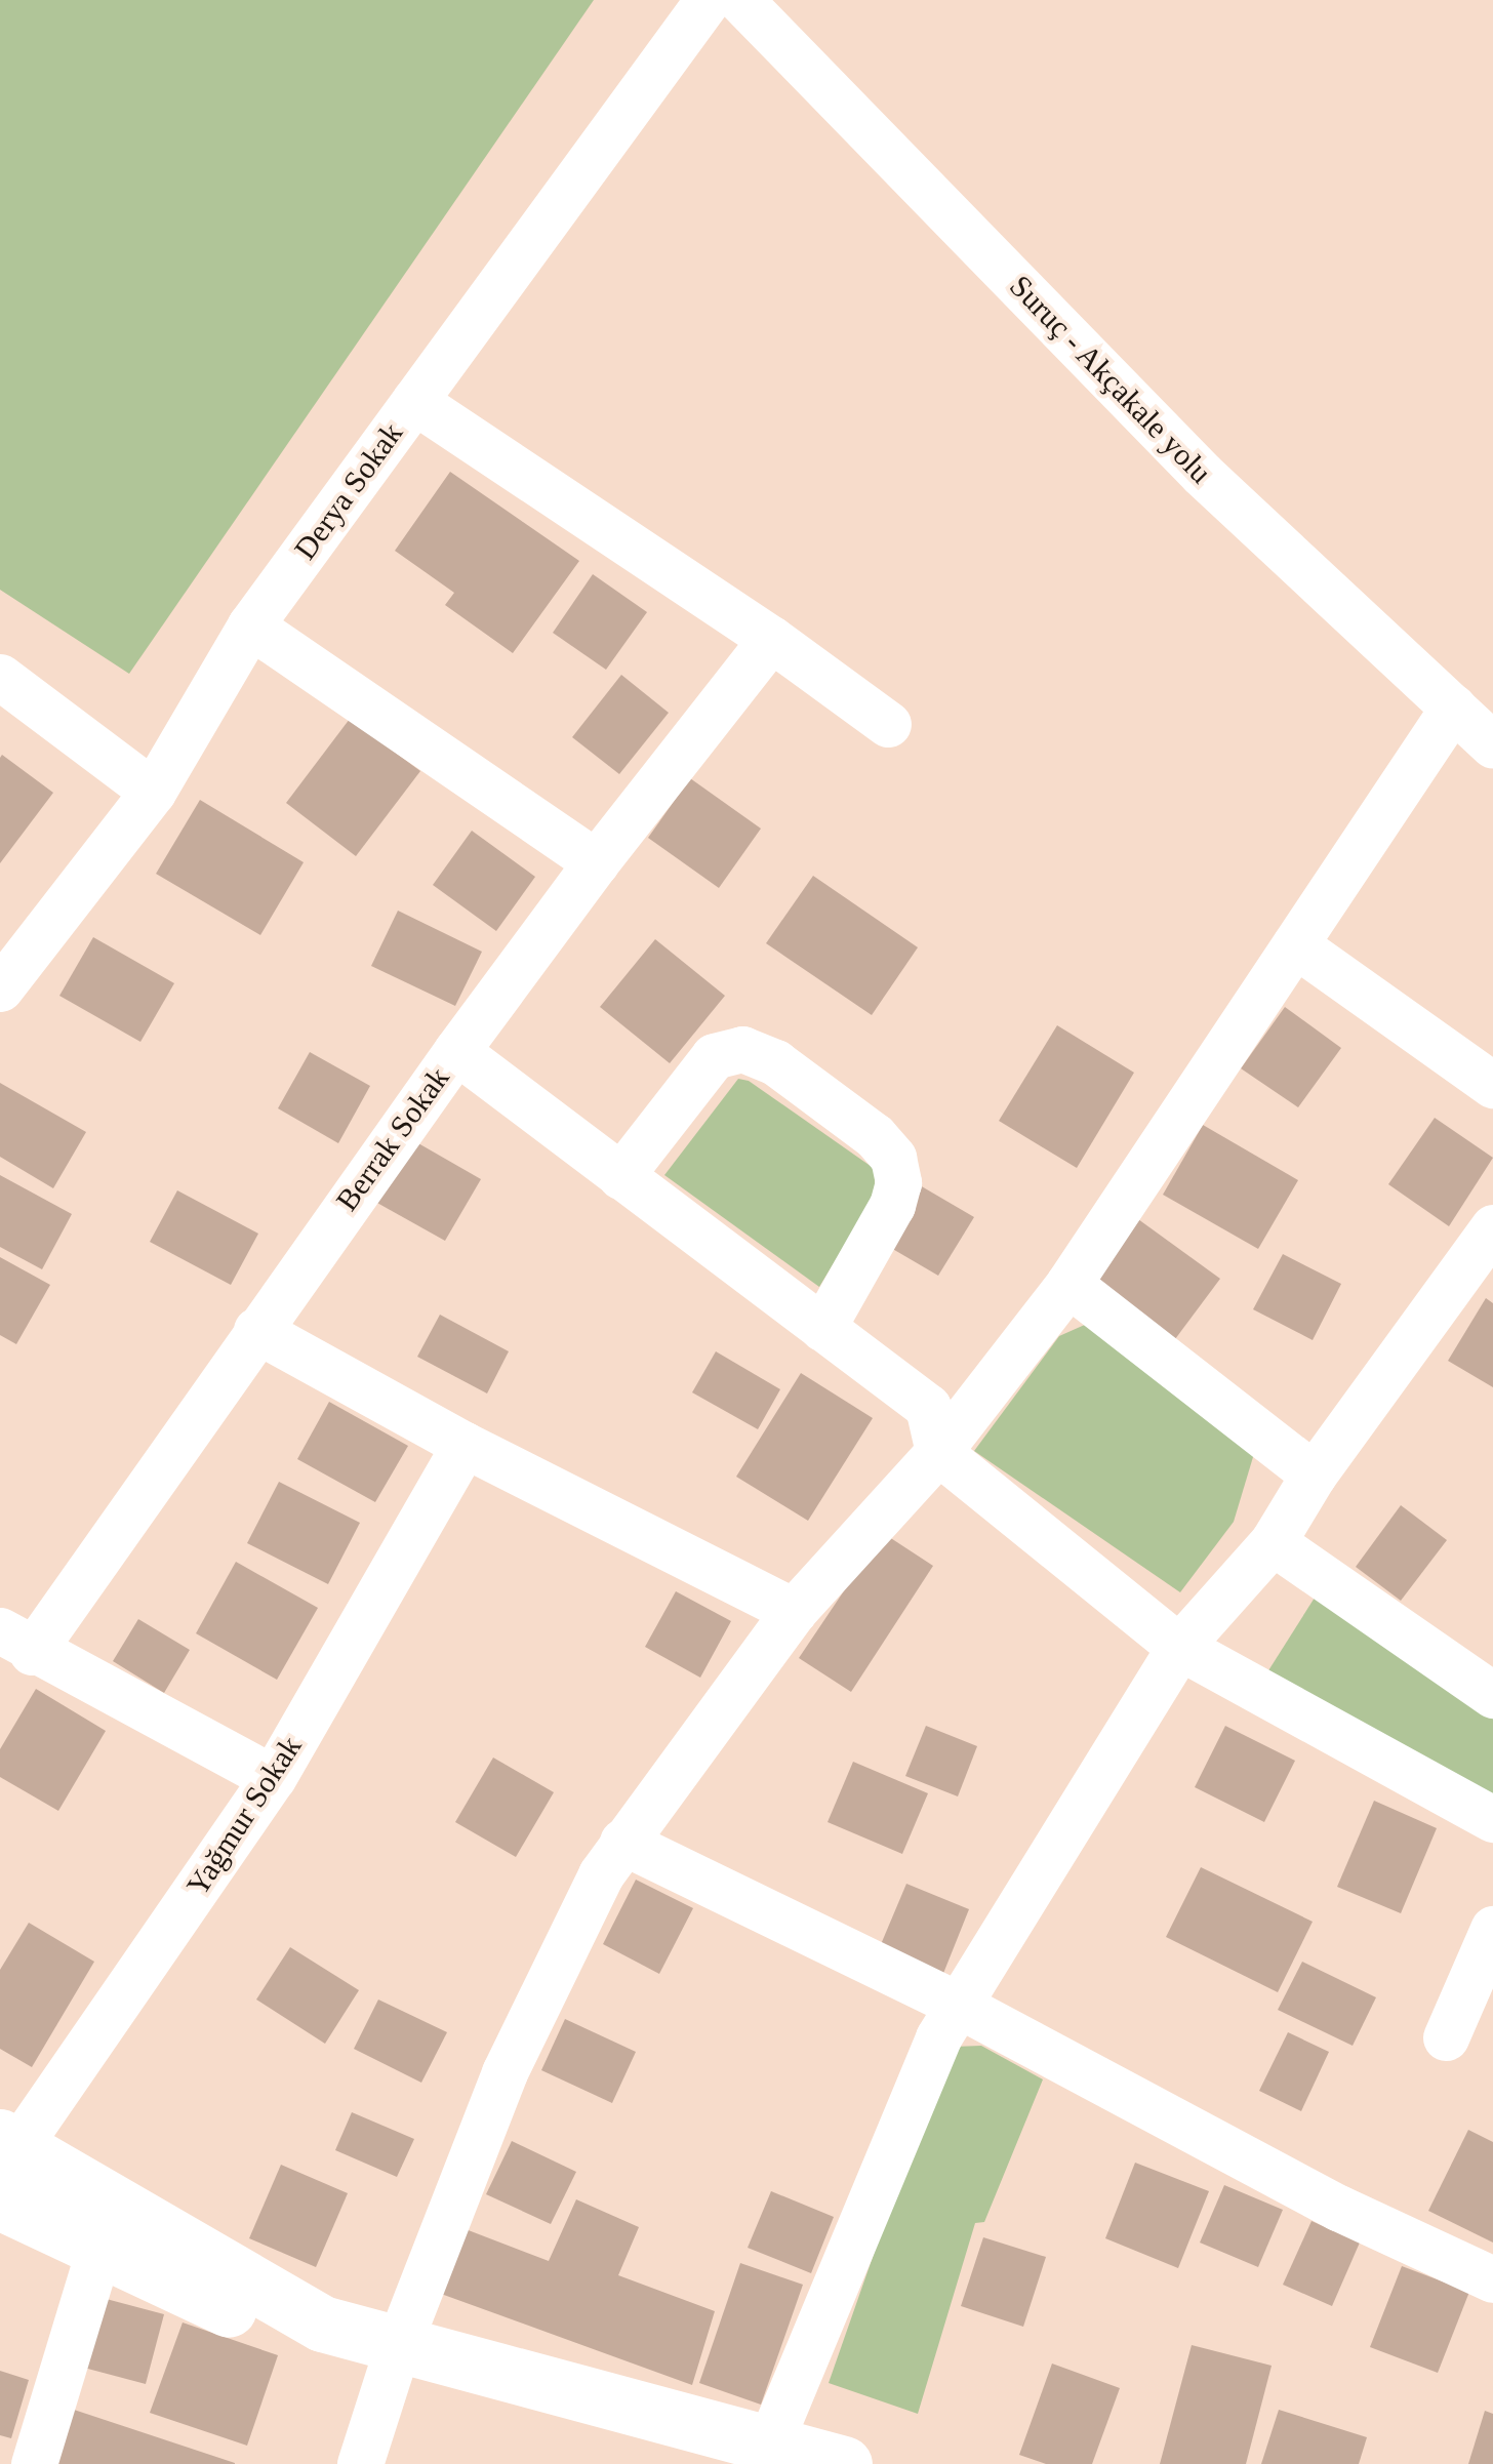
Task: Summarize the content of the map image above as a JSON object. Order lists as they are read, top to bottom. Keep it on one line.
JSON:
{"streets":{"street":["Suruç - Akçakale yolu","Derya Sokak","Berrak Sokak","Yağmur Sokak"]}}
